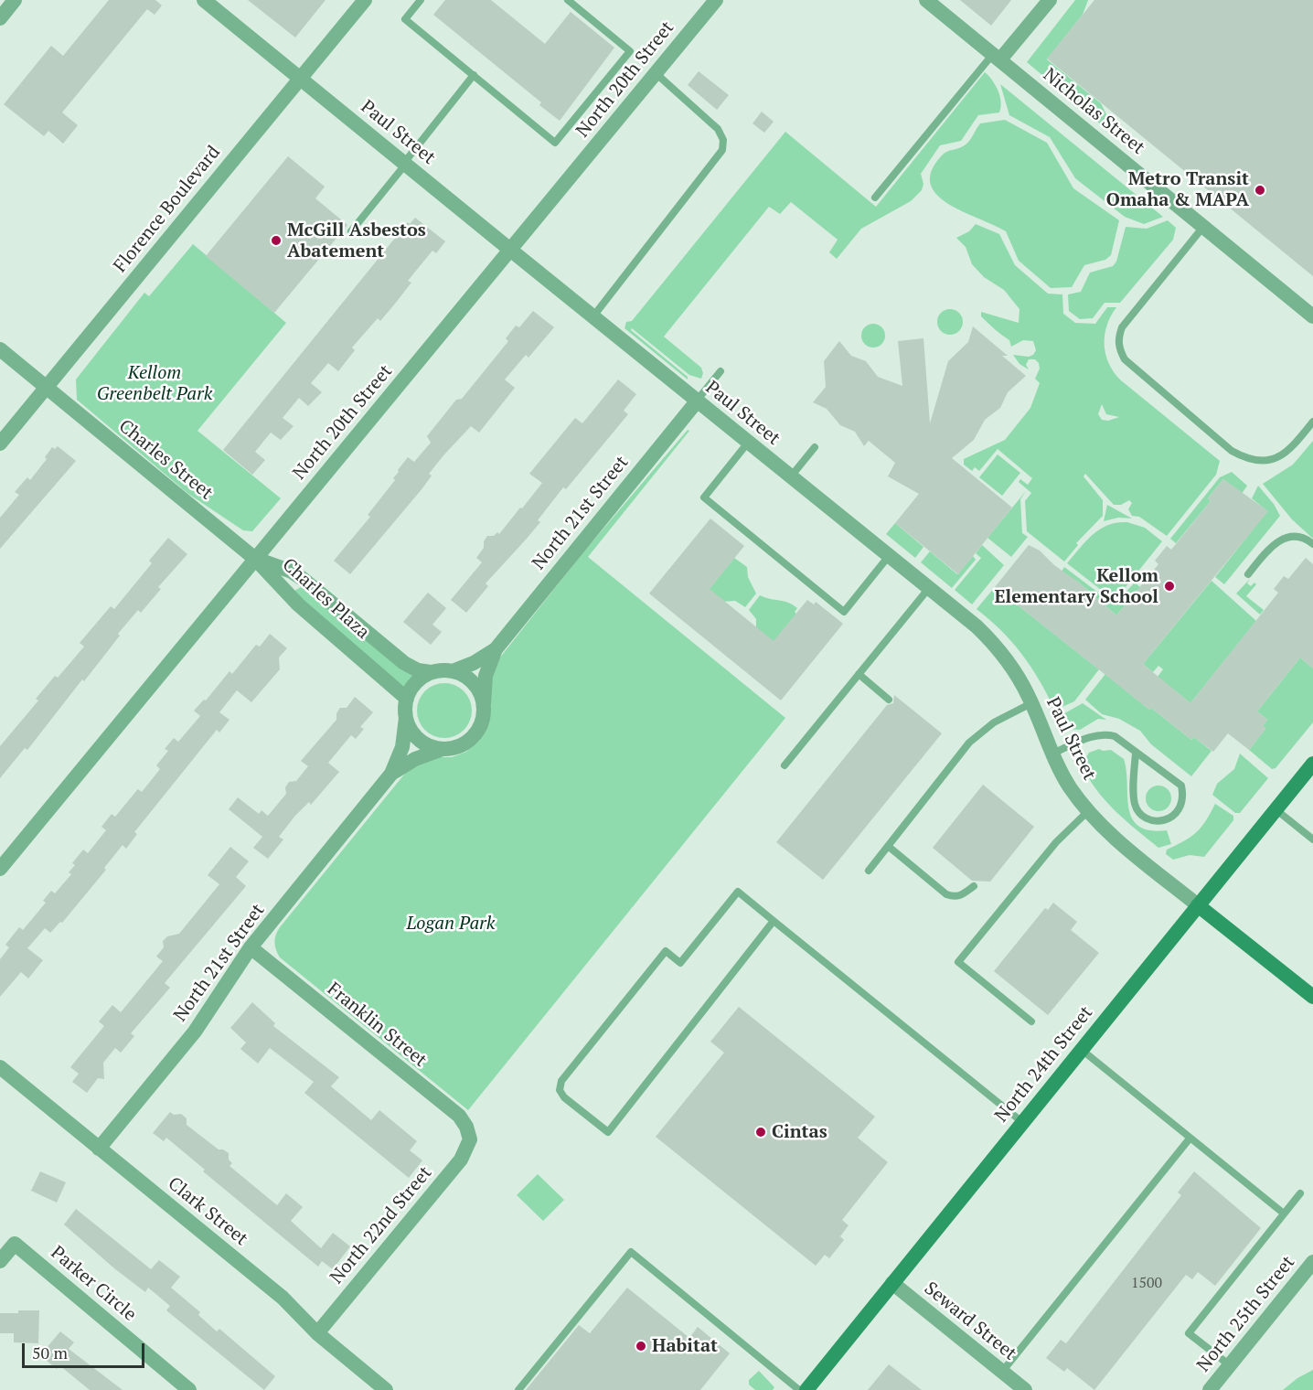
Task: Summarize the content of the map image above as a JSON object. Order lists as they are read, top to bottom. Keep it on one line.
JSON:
{"streets":{"main road":["North 24th Street"],"street":["North 20th Street","Nicholas Street","Paul Street","Florence Boulevard","Charles Street","North 21st Street","Charles Plaza","Franklin Street","Clark Street","North 22nd Street","Parker Circle","North 25th Street","Seward Street"]},"crossings":[["North 20th Street","Paul Street"],["North 20th Street","Charles Street"],["North 20th Street","Charles Plaza"],["Paul Street","Florence Boulevard"],["Paul Street","North 21st Street"],["Paul Street","North 24th Street"],["Florence Boulevard","Charles Street"],["Charles Street","Charles Plaza"],["North 21st Street","Franklin Street"],["North 21st Street","Clark Street"],["Franklin Street","North 22nd Street"],["North 24th Street","Seward Street"],["Clark Street","North 22nd Street"]],"parks":["Kellom Greenbelt Park","Logan Park"],"places":["Metro Transit Omaha & MAPA","McGill Asbestos Abatement","Kellom Elementary School","Cintas","Habitat"],"house_numbers":["1500"],"scale_bar":"50 m"}
